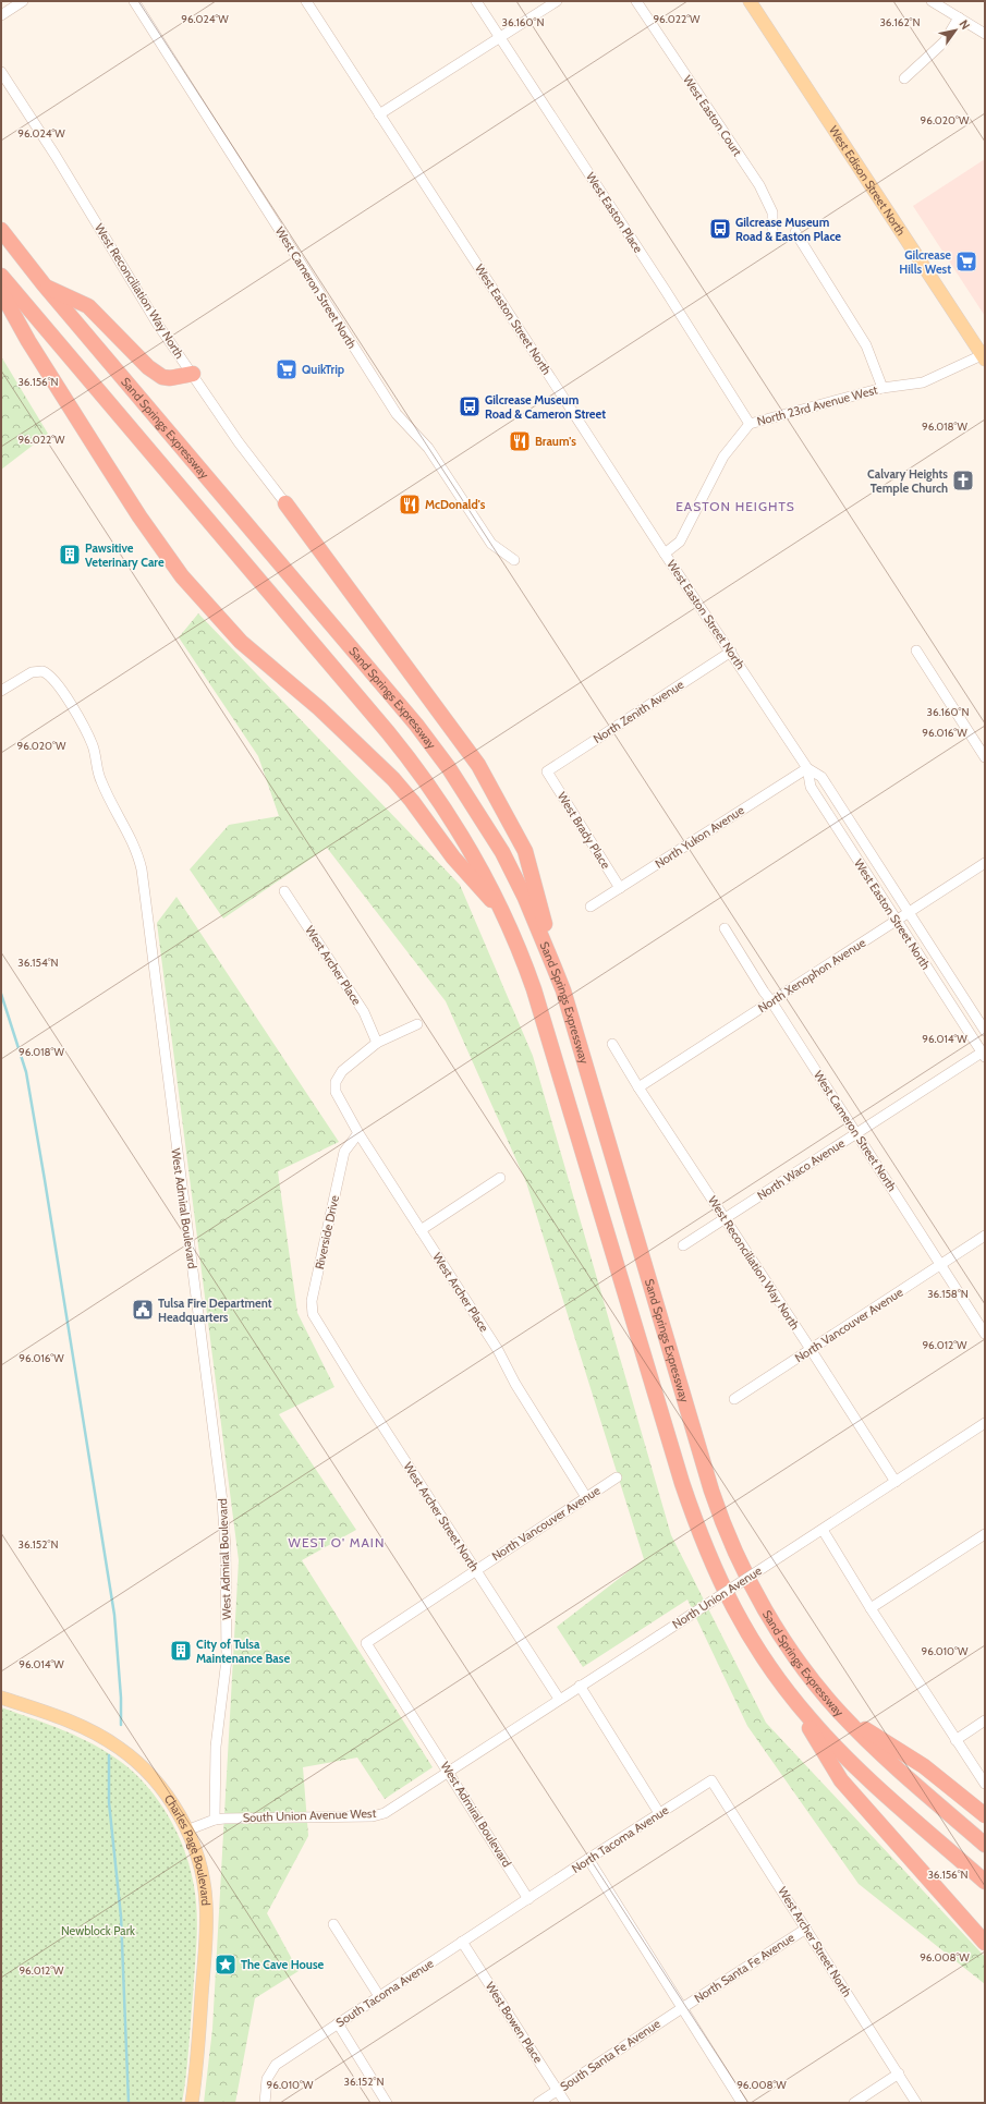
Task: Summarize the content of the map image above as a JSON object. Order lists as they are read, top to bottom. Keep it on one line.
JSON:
{"streets":{"highway":["Sand Springs Expressway"],"main road":["West Edison Street North","Charles Page Boulevard"],"street":["West Easton Court","West Easton Place","West Cameron Street North","West Reconciliation Way North","West Easton Street North","North 23rd Avenue West","North Zenith Avenue","West Brady Place","North Yukon Avenue","West Archer Place","North Xenophon Avenue","North Waco Avenue","West Admiral Boulevard","Riverside Drive","North Vancouver Avenue","West Archer Street North","North Union Avenue","South Union Avenue West","North Tacoma Avenue","North Santa Fe Avenue","South Tacoma Avenue","West Bowen Place","South Santa Fe Avenue"]},"crossings":[["West Edison Street North","North 23rd Avenue West"],["West Easton Place","North 23rd Avenue West"],["West Cameron Street North","North Xenophon Avenue"],["West Cameron Street North","North Waco Avenue"],["West Cameron Street North","North Vancouver Avenue"],["West Reconciliation Way North","North Xenophon Avenue"],["West Reconciliation Way North","North Waco Avenue"],["West Reconciliation Way North","North Vancouver Avenue"],["West Reconciliation Way North","North Union Avenue"],["West Easton Street North","North 23rd Avenue West"],["West Easton Street North","North Zenith Avenue"],["West Easton Street North","North Yukon Avenue"],["West Easton Street North","North Xenophon Avenue"],["West Easton Street North","North Waco Avenue"],["North Zenith Avenue","West Brady Place"],["West Brady Place","North Yukon Avenue"],["West Archer Place","Riverside Drive"],["West Archer Place","North Vancouver Avenue"],["West Admiral Boulevard","North Vancouver Avenue"],["West Admiral Boulevard","North Union Avenue"],["West Admiral Boulevard","South Union Avenue West"],["West Admiral Boulevard","North Tacoma Avenue"],["West Admiral Boulevard","South Tacoma Avenue"],["Riverside Drive","West Archer Street North"],["North Vancouver Avenue","West Archer Street North"],["West Archer Street North","North Union Avenue"],["West Archer Street North","North Tacoma Avenue"],["West Archer Street North","North Santa Fe Avenue"],["North Union Avenue","South Union Avenue West"],["South Union Avenue West","Charles Page Boulevard"],["North Tacoma Avenue","South Tacoma Avenue"],["North Santa Fe Avenue","South Santa Fe Avenue"],["South Tacoma Avenue","West Bowen Place"],["West Bowen Place","South Santa Fe Avenue"]],"districts":["EASTON HEIGHTS","WEST O' MAIN"],"parks":["Newblock Park"],"places":{"bus stop":["Gilcrease Museum Road & Easton Place","Gilcrease Museum Road & Cameron Street"],"supermarket":["Gilcrease Hills West","QuikTrip"],"restaurant":["Braum's","McDonald's"],"church":["Calvary Heights Temple Church"],"building":["Pawsitive Veterinary Care","City of Tulsa Maintenance Base"],"public building":["Tulsa Fire Department Headquarters"],"place":["The Cave House"]},"north":"top right","coordinates":["96.024°W","96.022°W","36.162°N","36.160°N","96.020°W","36.156°N","96.018°W","96.016°W","36.154°N","96.014°W","36.158°N","96.012°W","36.152°N","96.010°W","96.008°W"]}
